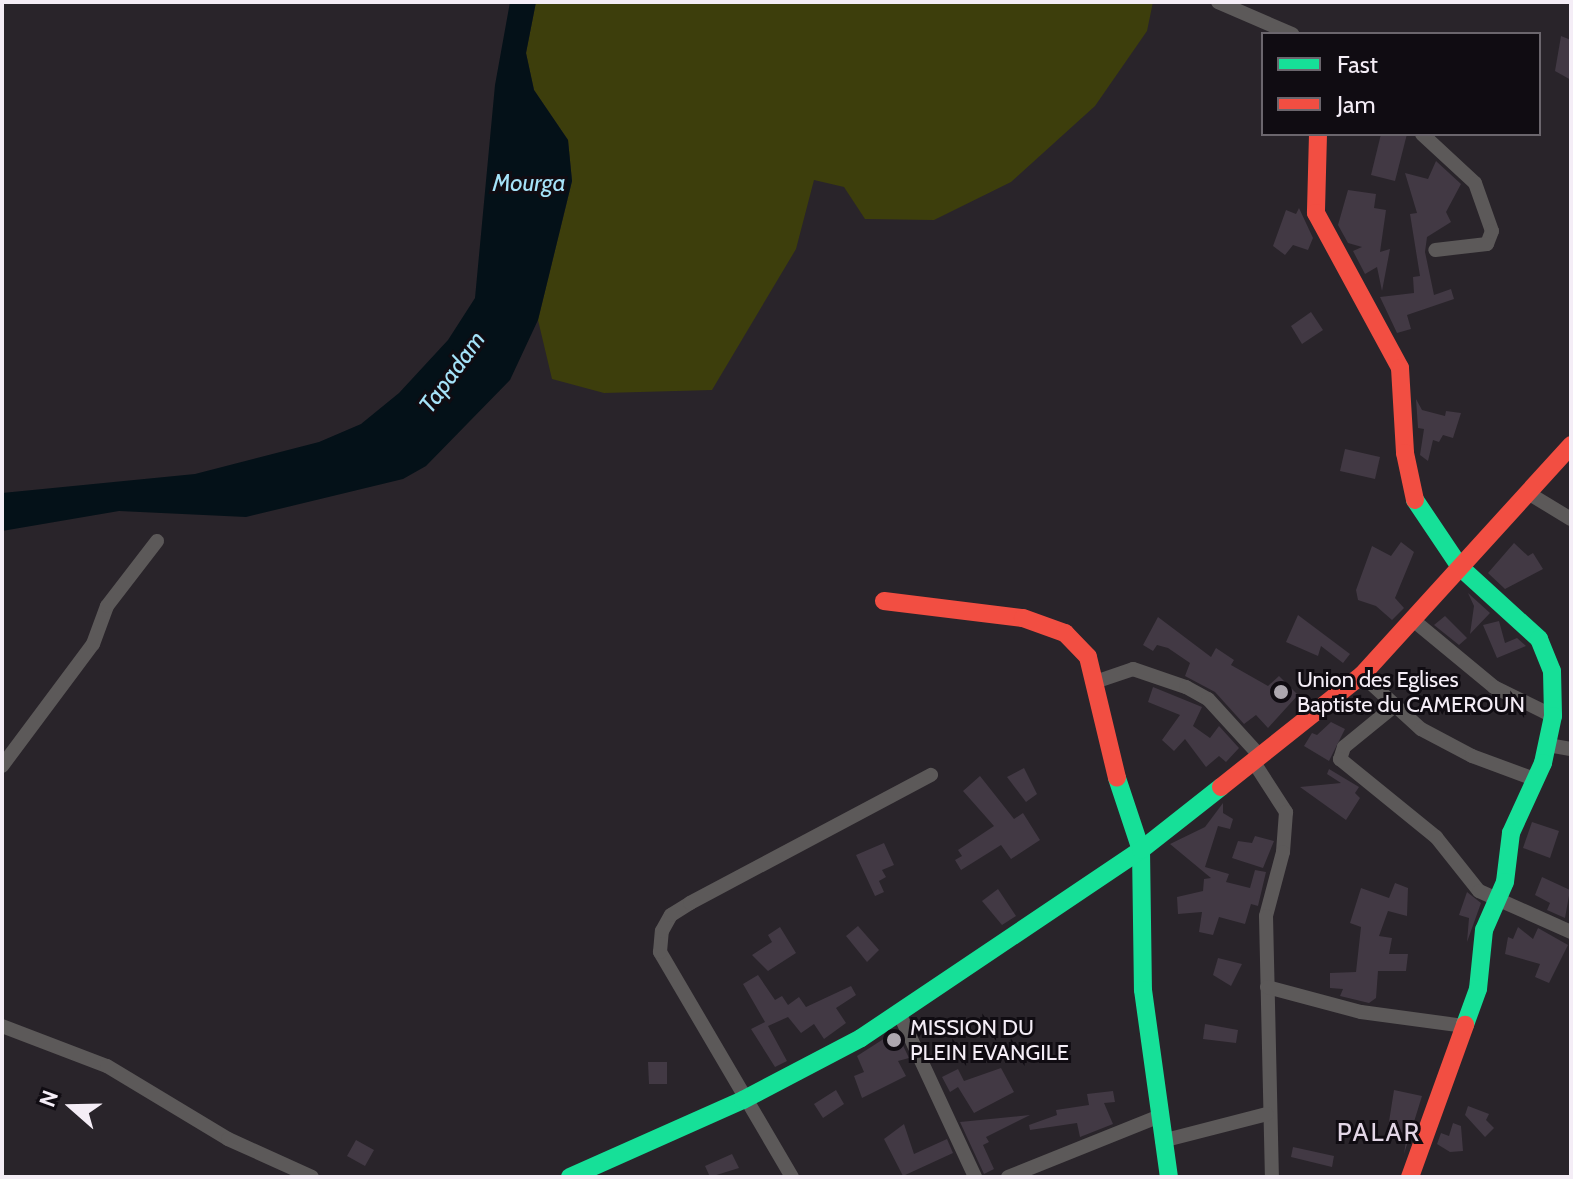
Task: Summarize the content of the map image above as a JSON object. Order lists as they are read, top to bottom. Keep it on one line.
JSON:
{"districts":["PALAR"],"water":["Mourga","Tapadam"],"places":["Union des Eglises Baptiste du CAMEROUN","MISSION DU PLEIN EVANGILE"],"legend":["Fast","Jam"],"north":"left"}
